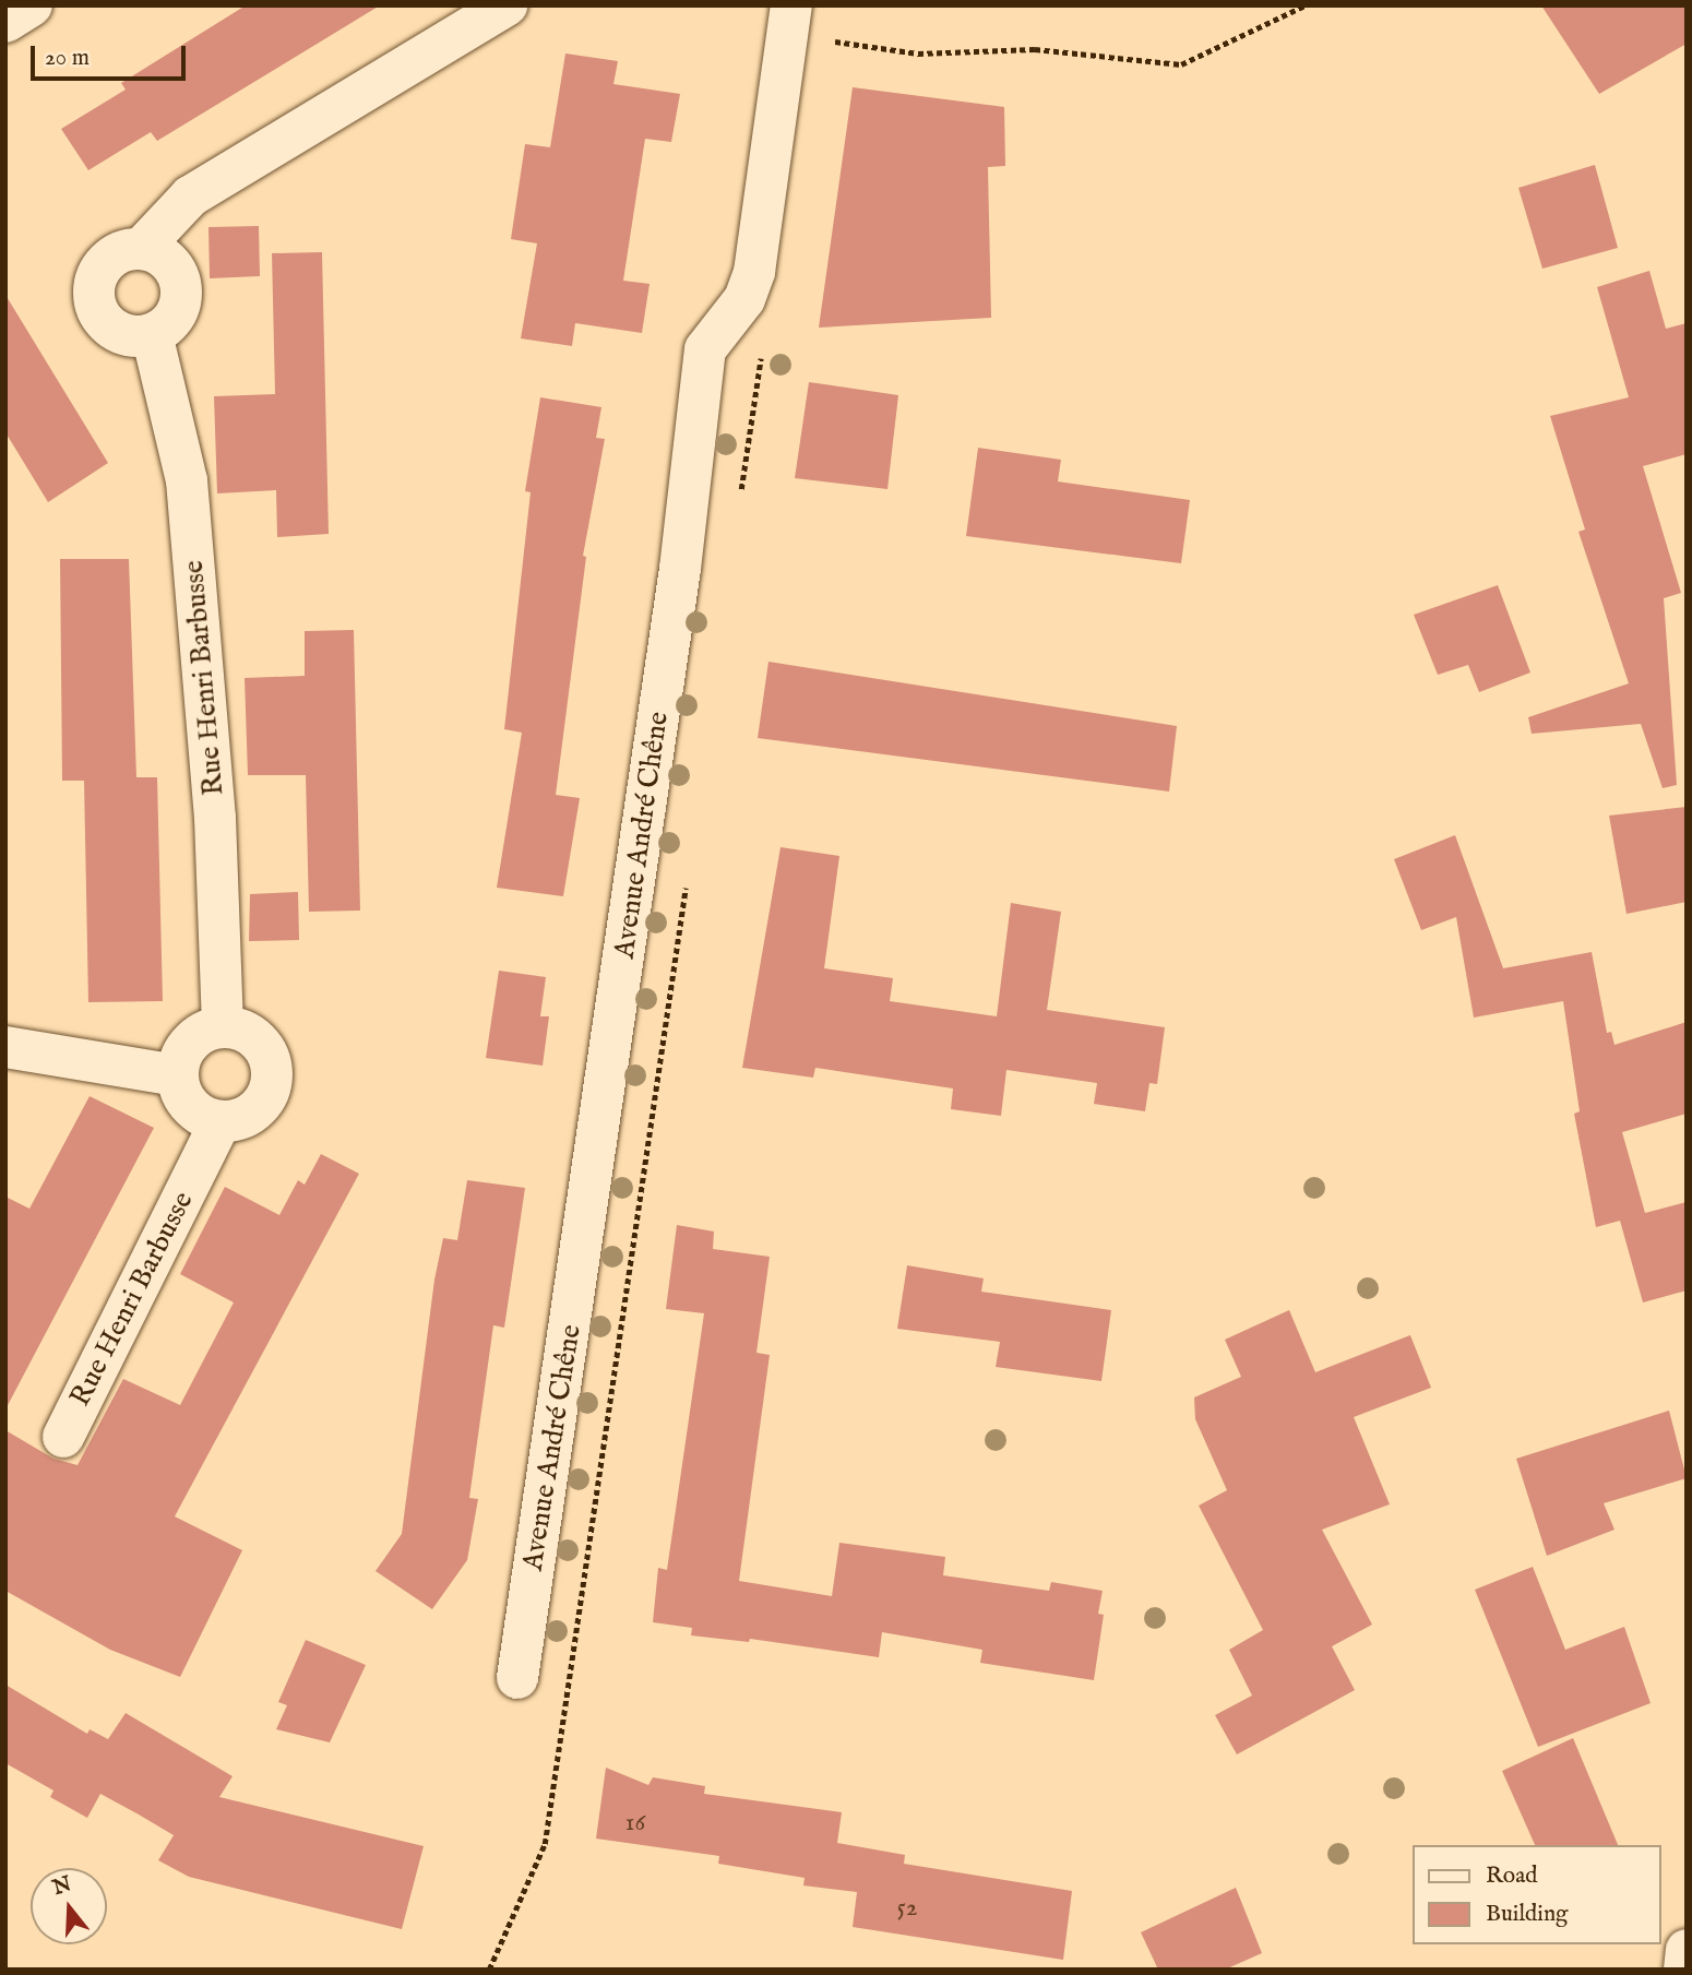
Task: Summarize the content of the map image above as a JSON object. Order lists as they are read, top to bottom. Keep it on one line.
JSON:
{"streets":{"street":["Rue Henri Barbusse","Avenue André Chêne"]},"house_numbers":["16","52"],"legend":["Road","Building"],"scale_bar":"20 m","north":"top"}
